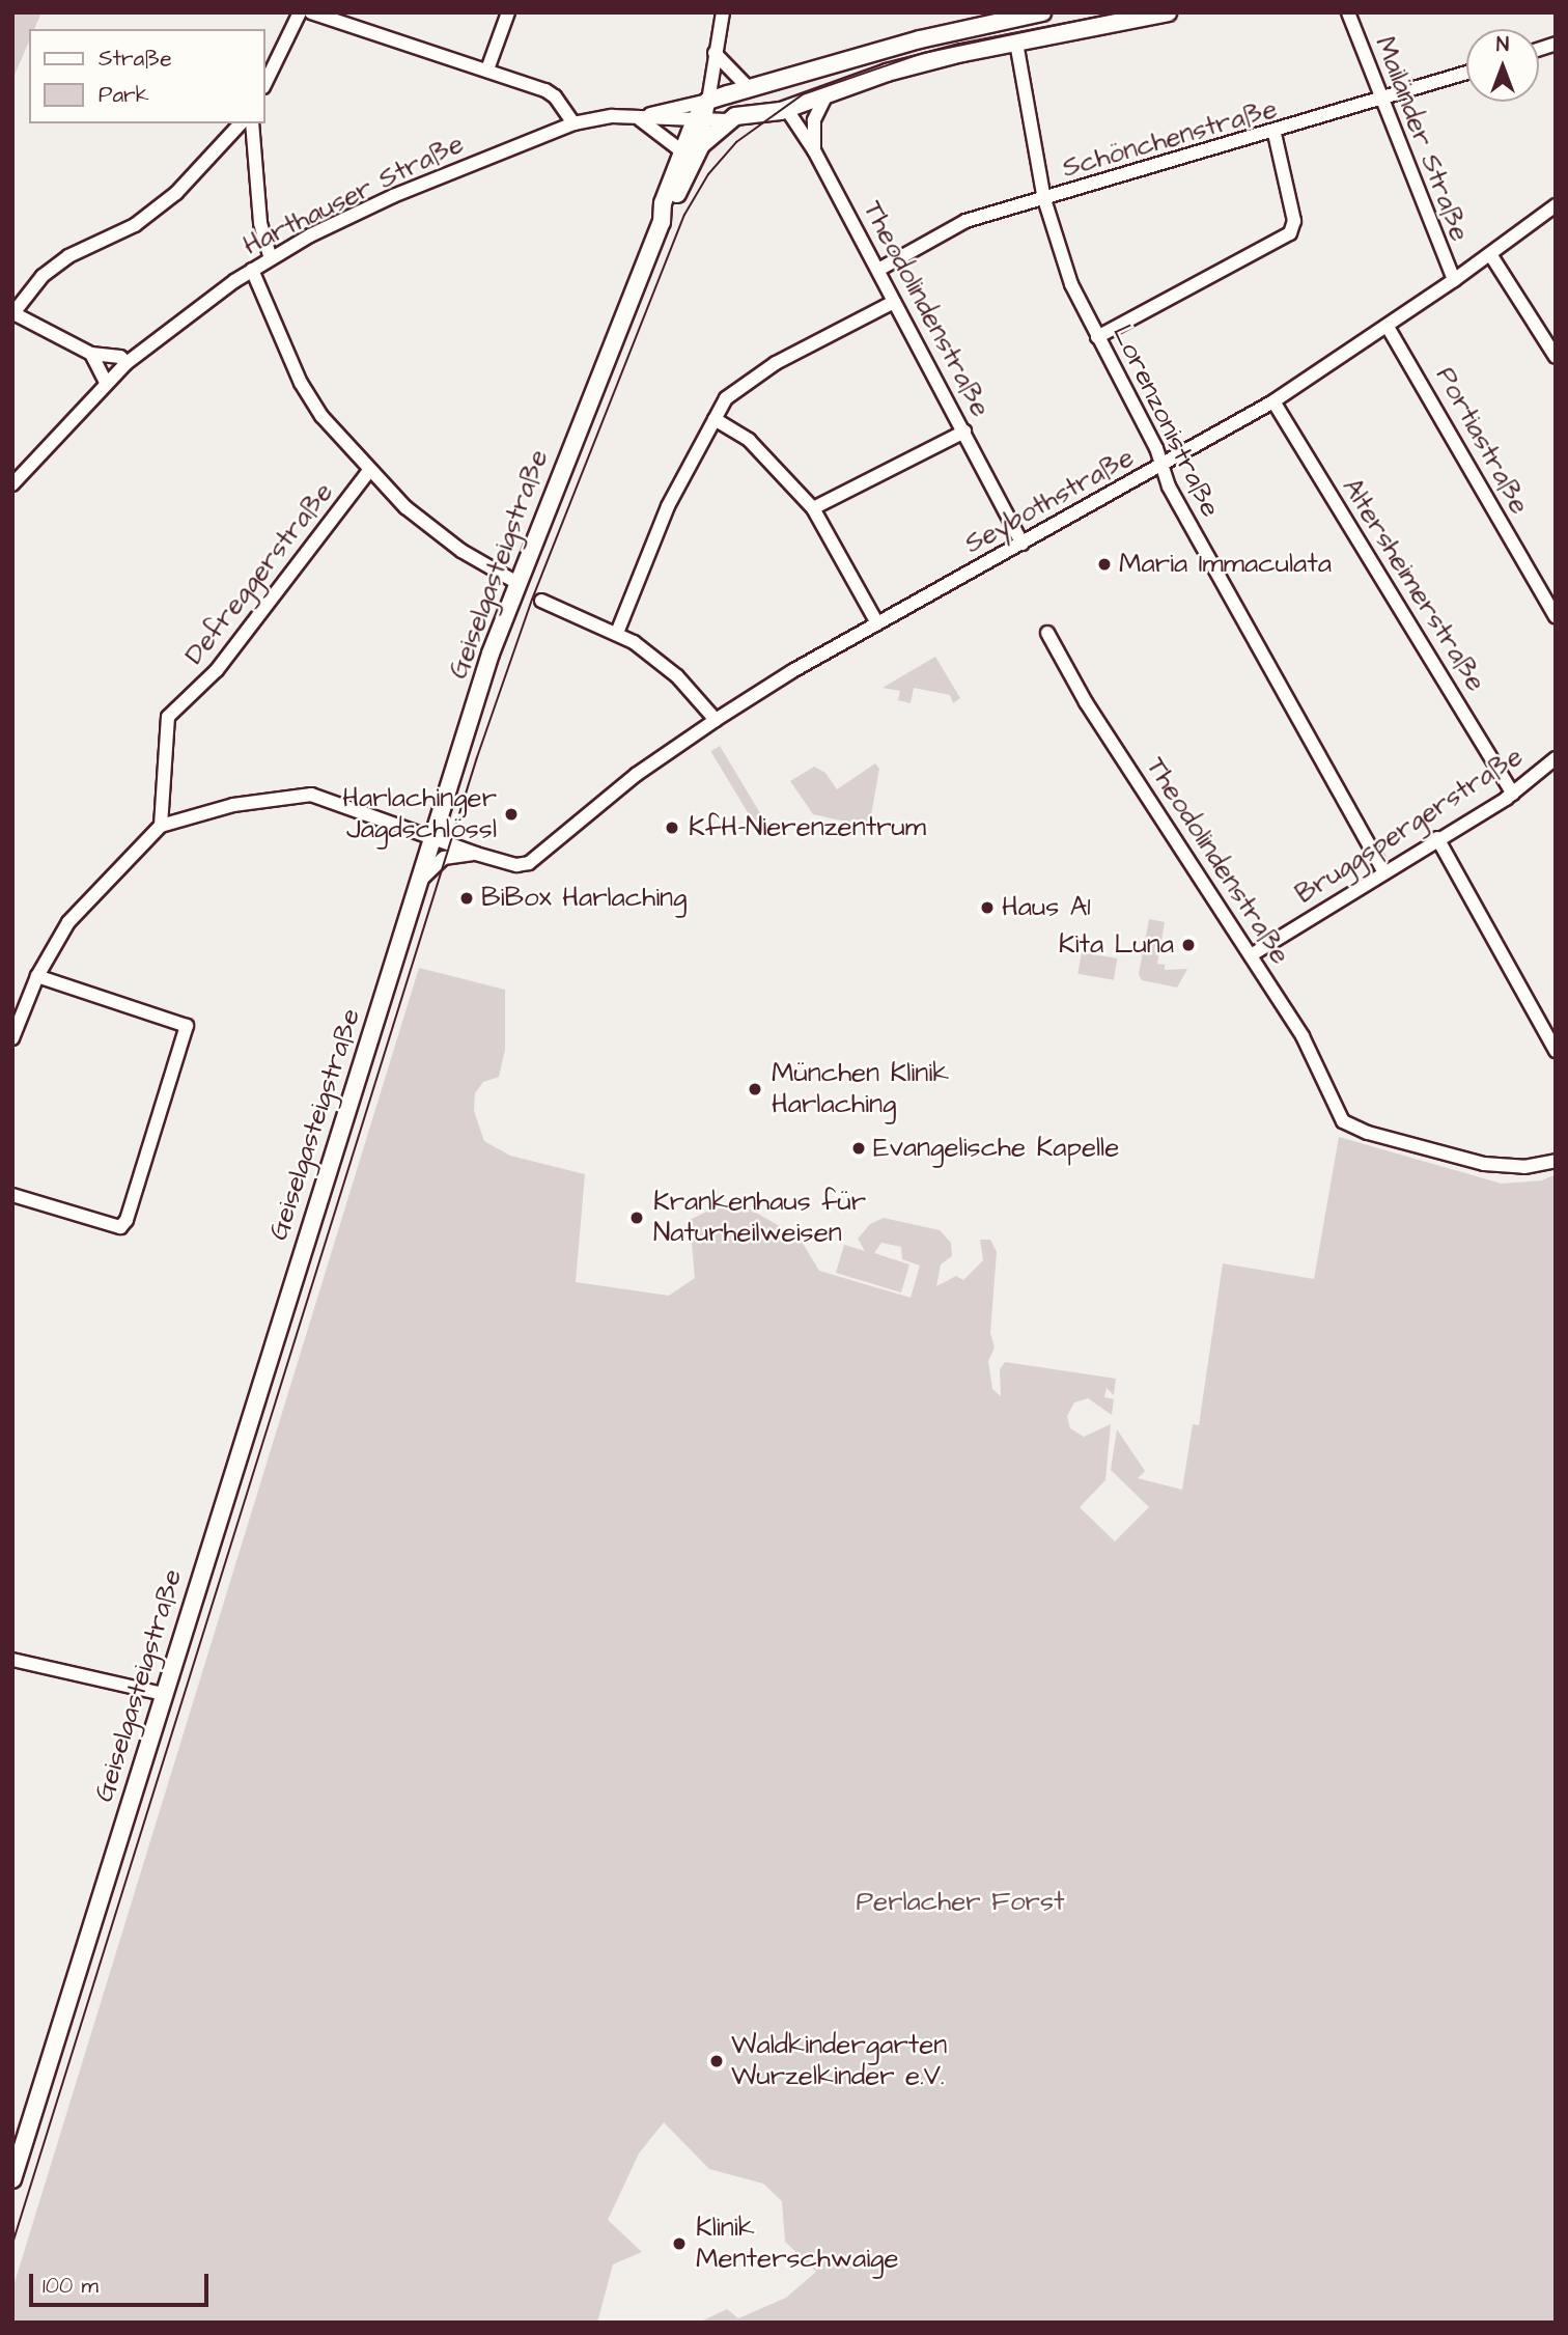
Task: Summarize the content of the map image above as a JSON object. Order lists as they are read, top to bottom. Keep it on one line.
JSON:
{"streets":{"main road":["Geiselgasteigstraße"],"street":["Schönchenstraße","Mailänder Straße","Harthauser Straße","Theodolindenstraße","Lorenzonistraße","Portiastraße","Seybothstraße","Defreggerstraße","Altersheimerstraße","Bruggspergerstraße"]},"crossings":[["Schönchenstraße","Mailänder Straße"],["Schönchenstraße","Theodolindenstraße"],["Schönchenstraße","Lorenzonistraße"],["Mailänder Straße","Seybothstraße"],["Theodolindenstraße","Seybothstraße"],["Theodolindenstraße","Bruggspergerstraße"],["Lorenzonistraße","Seybothstraße"],["Lorenzonistraße","Bruggspergerstraße"],["Portiastraße","Seybothstraße"],["Seybothstraße","Geiselgasteigstraße"],["Seybothstraße","Defreggerstraße"],["Seybothstraße","Altersheimerstraße"],["Altersheimerstraße","Bruggspergerstraße"]],"parks":["Perlacher Forst"],"places":["Maria Immaculata","Harlachinger Jagdschlössl","KfH-Nierenzentrum","BiBox Harlaching","Haus A1","Kita Luna","München Klinik Harlaching","Evangelische Kapelle","Krankenhaus für Naturheilweisen","Waldkindergarten Wurzelkinder e.V.","Klinik Menterschwaige"],"legend":["Straße","Park"],"scale_bar":"100 m","north":"top"}
